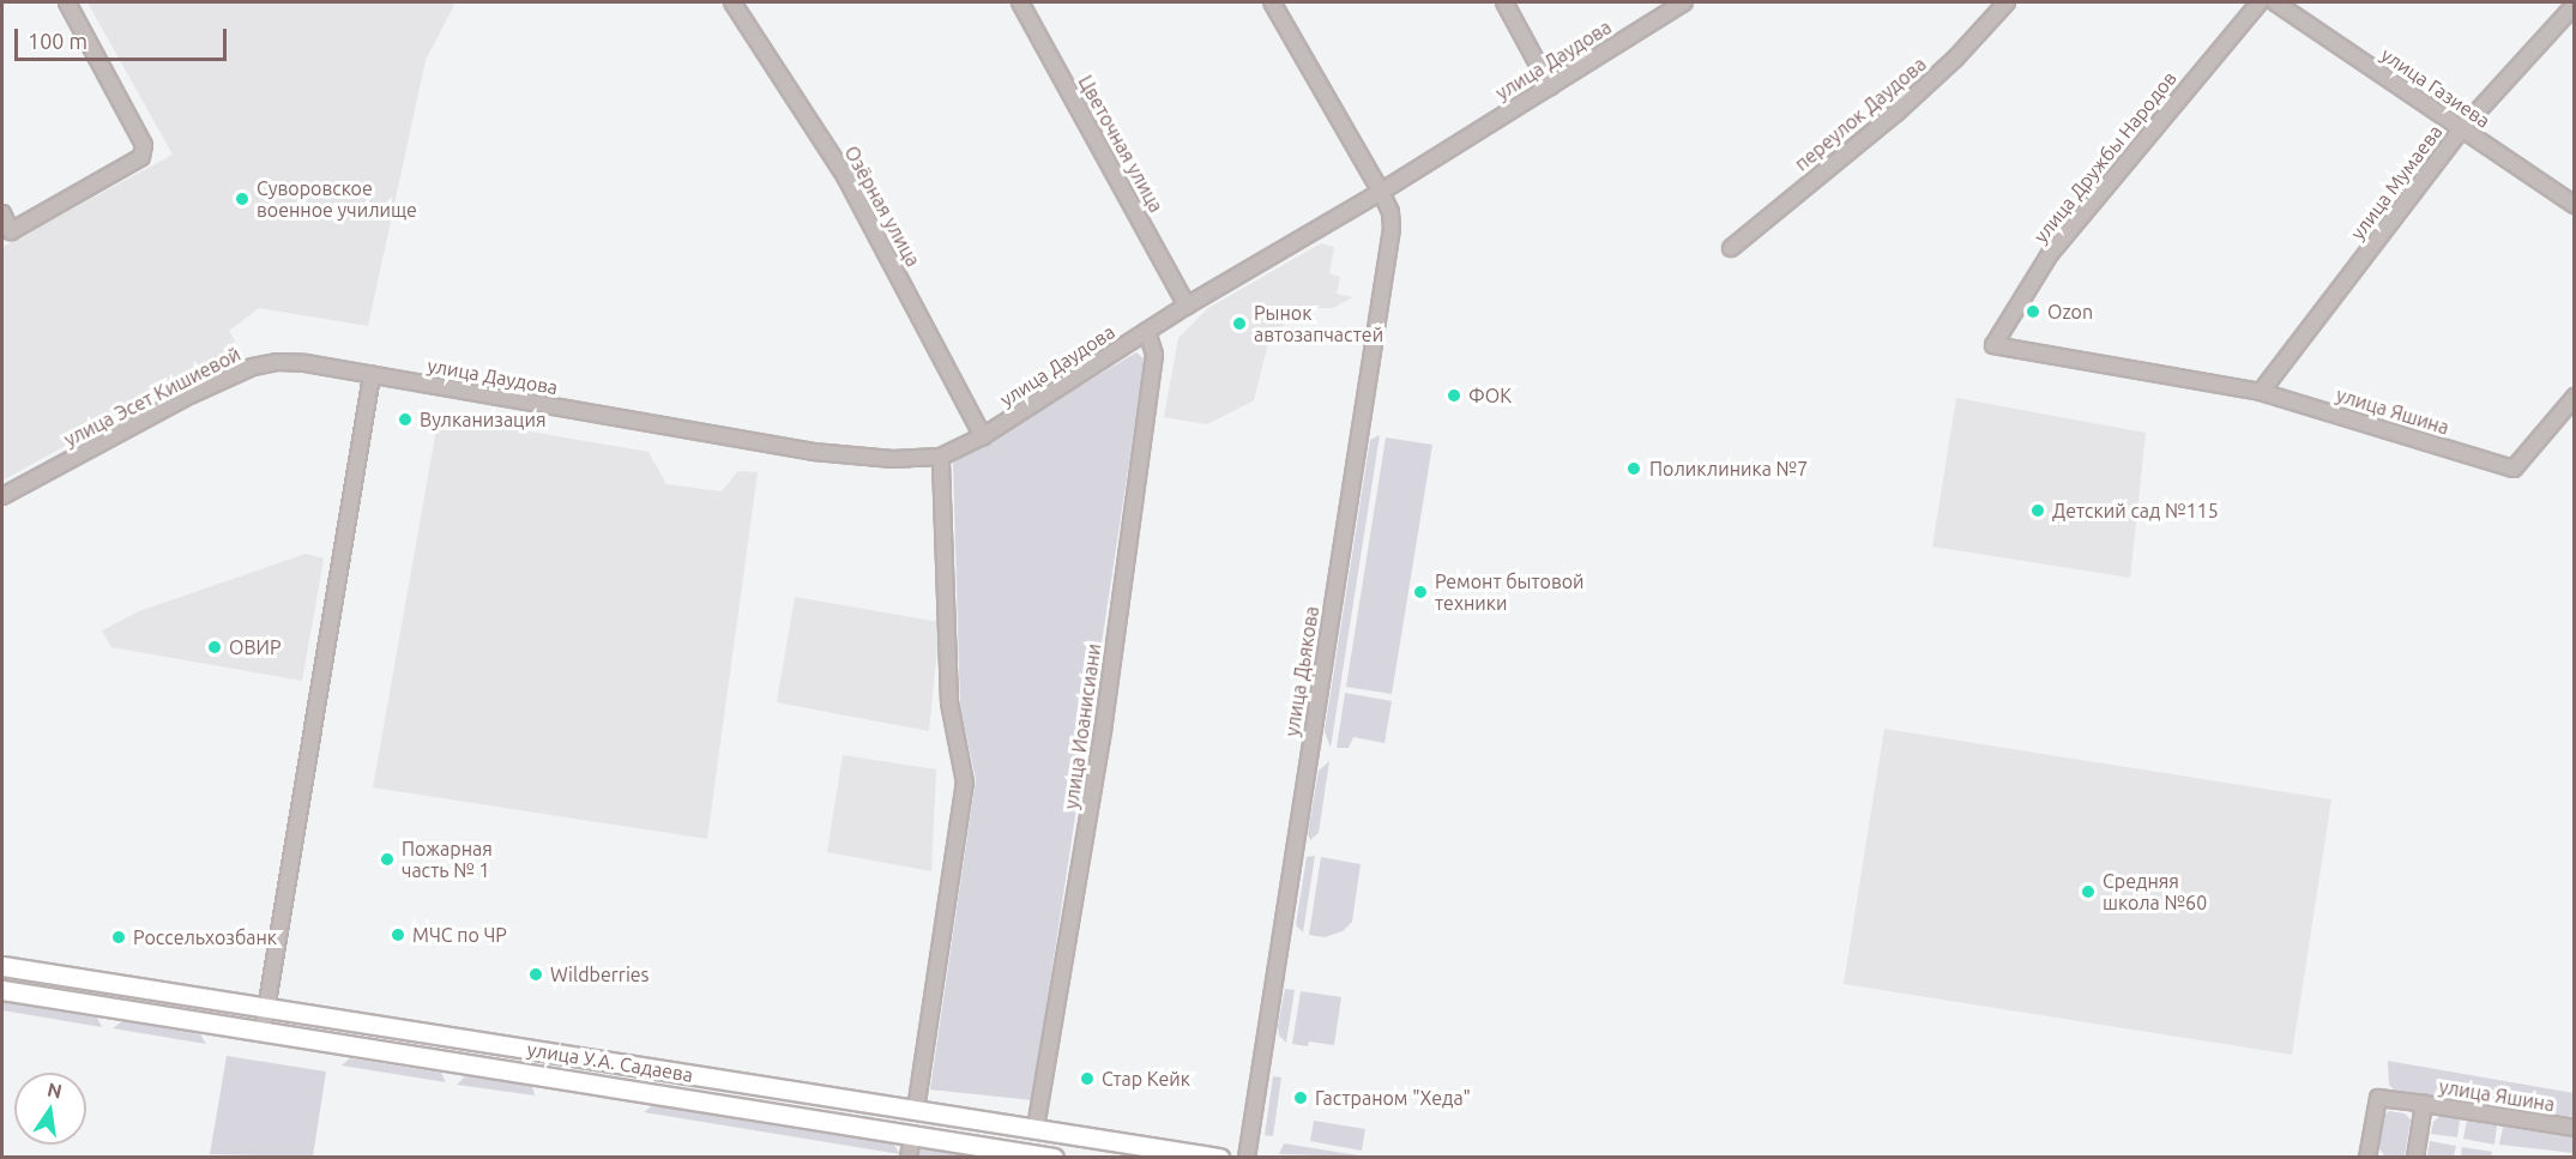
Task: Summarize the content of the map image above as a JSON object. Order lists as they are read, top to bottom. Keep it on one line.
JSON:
{"streets":{"main road":["улица У.А. Садаева"],"street":["улица Даудова","улица Газиева","переулок Даудова","Цветочная улица","улица Дружбы Народов","улица Мумаева","Озёрная улица","улица Эсет Кишиевой","улица Яшина","улица Дьякова","улица Иоанисиани"]},"crossings":[["улица Даудова","Цветочная улица"],["улица Даудова","Озёрная улица"],["улица Даудова","улица Эсет Кишиевой"],["улица Даудова","улица Дьякова"],["улица Даудова","улица Иоанисиани"],["улица Газиева","улица Мумаева"],["улица Дружбы Народов","улица Яшина"],["улица Мумаева","улица Яшина"],["улица Иоанисиани","улица У.А. Садаева"]],"places":["Суворовское военное училище","Ozon","Рынок автозапчастей","ФОК","Вулканизация","Поликлиника №7","Детский сад №115","Ремонт бытовой техники","ОВИР","Пожарная часть № 1","Средняя школа №60","МЧС по ЧР","Россельхозбанк","Wildberries","Стар Кейк","Гастраном \"Хеда\""],"scale_bar":"100 m","north":"top"}
